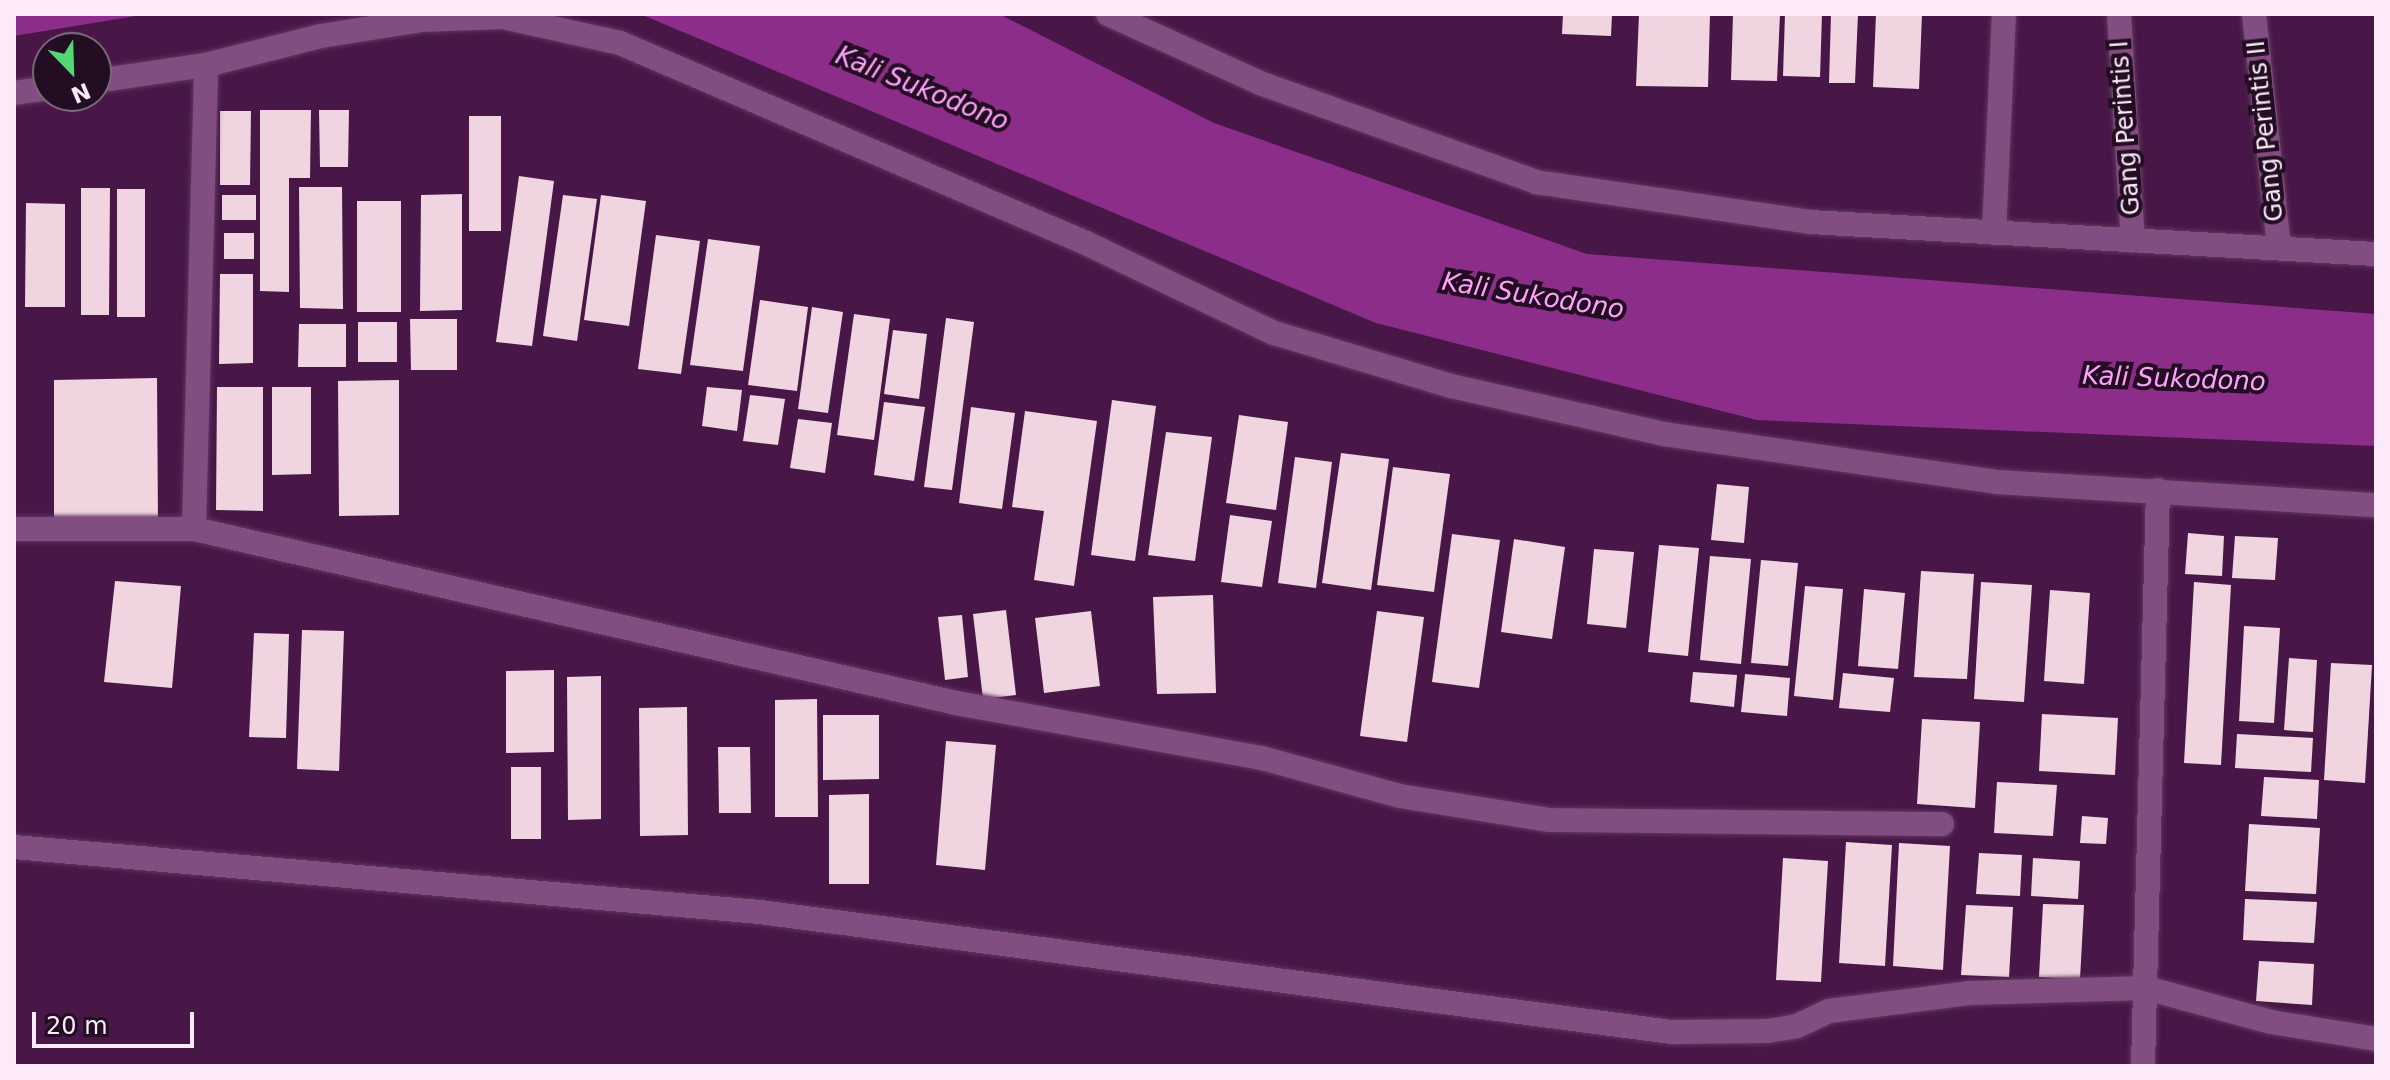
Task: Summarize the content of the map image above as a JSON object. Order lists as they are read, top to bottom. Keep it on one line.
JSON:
{"streets":{"street":["Gang Perintis I","Gang Perintis II"]},"water":["Kali Sukodono"],"scale_bar":"20 m","north":"bottom right"}
